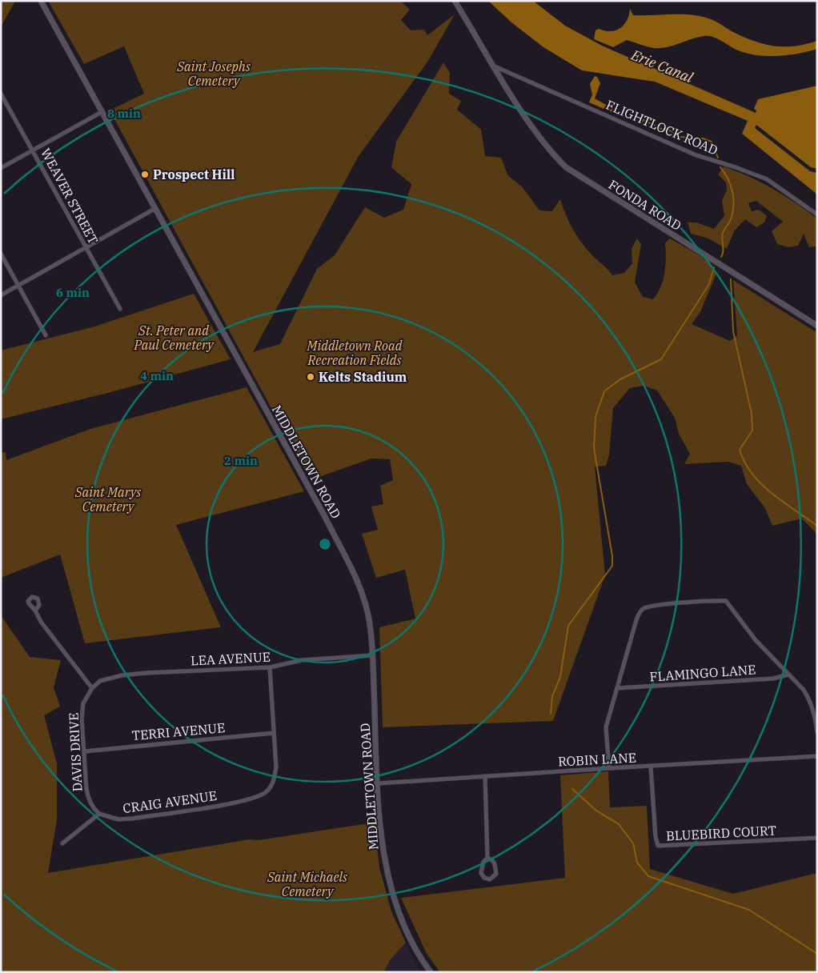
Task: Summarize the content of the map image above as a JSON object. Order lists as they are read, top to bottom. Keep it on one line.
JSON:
{"streets":{"street":["FLIGHTLOCK ROAD","WEAVER STREET","FONDA ROAD","MIDDLETOWN ROAD","LEA AVENUE","FLAMINGO LANE","TERRI AVENUE","DAVIS DRIVE","ROBIN LANE","CRAIG AVENUE","BLUEBIRD COURT"]},"crossings":[["FLIGHTLOCK ROAD","FONDA ROAD"],["MIDDLETOWN ROAD","LEA AVENUE"],["MIDDLETOWN ROAD","ROBIN LANE"],["LEA AVENUE","DAVIS DRIVE"],["TERRI AVENUE","DAVIS DRIVE"],["TERRI AVENUE","CRAIG AVENUE"],["DAVIS DRIVE","CRAIG AVENUE"],["ROBIN LANE","BLUEBIRD COURT"]],"water":["Erie Canal"],"parks":["Saint Josephs Cemetery","St. Peter and Paul Cemetery","Middletown Road Recreation Fields","Saint Marys Cemetery","Saint Michaels Cemetery"],"places":["Prospect Hill","Kelts Stadium"],"rings":["8 min","6 min","4 min","2 min"]}
